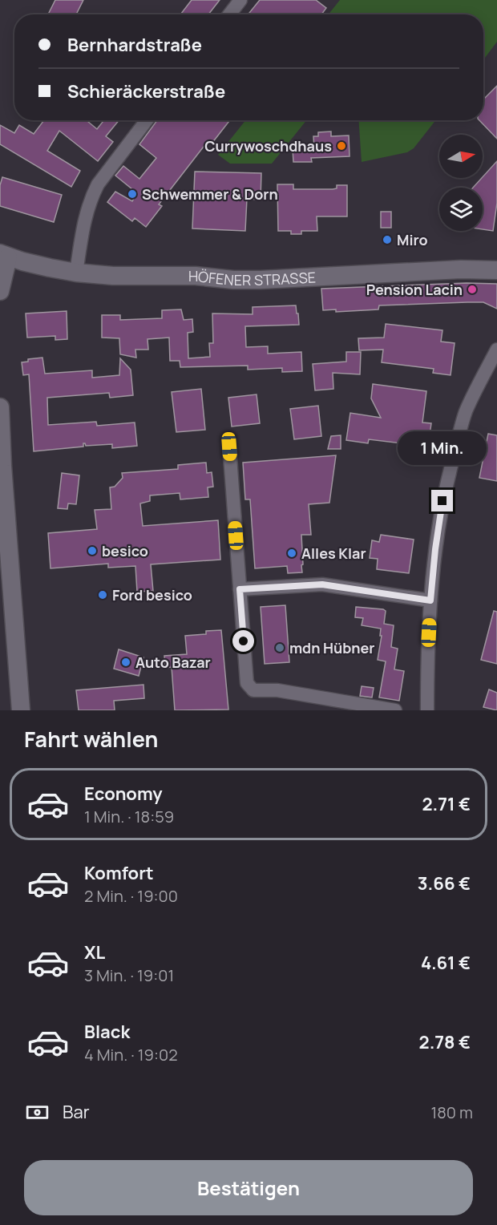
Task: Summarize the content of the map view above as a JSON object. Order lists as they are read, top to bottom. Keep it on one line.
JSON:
{"streets":{"main road":["HÖFENER STRASSE"]},"places":["Currywoschdhaus","Schwemmer & Dorn","Miro","Pension Lacin","besico","Alles Klar","Ford besico","mdn Hübner","Auto Bazar"],"north":"right","page":{"banner":["Bernhardstraße","Schieräckerstraße"],"bubble":"1 Min.","heading":"Fahrt wählen","list":[{"name":"Economy","note":"1 Min. · 18:59","value":"2.71 €"},{"name":"Komfort","note":"2 Min. · 19:00","value":"3.66 €"},{"name":"XL","note":"3 Min. · 19:01","value":"4.61 €"},{"name":"Black","note":"4 Min. · 19:02","value":"2.78 €"}],"pay":["Bar","180 m"],"buttons":"Bestätigen"}}
